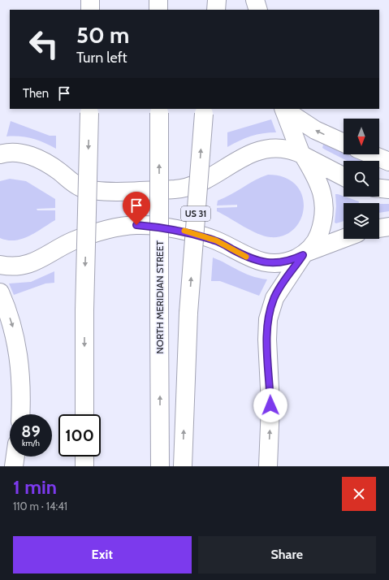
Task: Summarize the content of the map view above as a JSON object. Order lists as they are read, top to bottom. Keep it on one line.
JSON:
{"streets":{"main road":["US 31","NORTH MERIDIAN STREET"]},"north":"bottom","page":{"turn":["50 m","Turn left"],"then":"Then","speed":"89 km/h","limit":"100","heading":["1 min","110 m · 14:41"],"buttons":["Exit","Share"]}}
